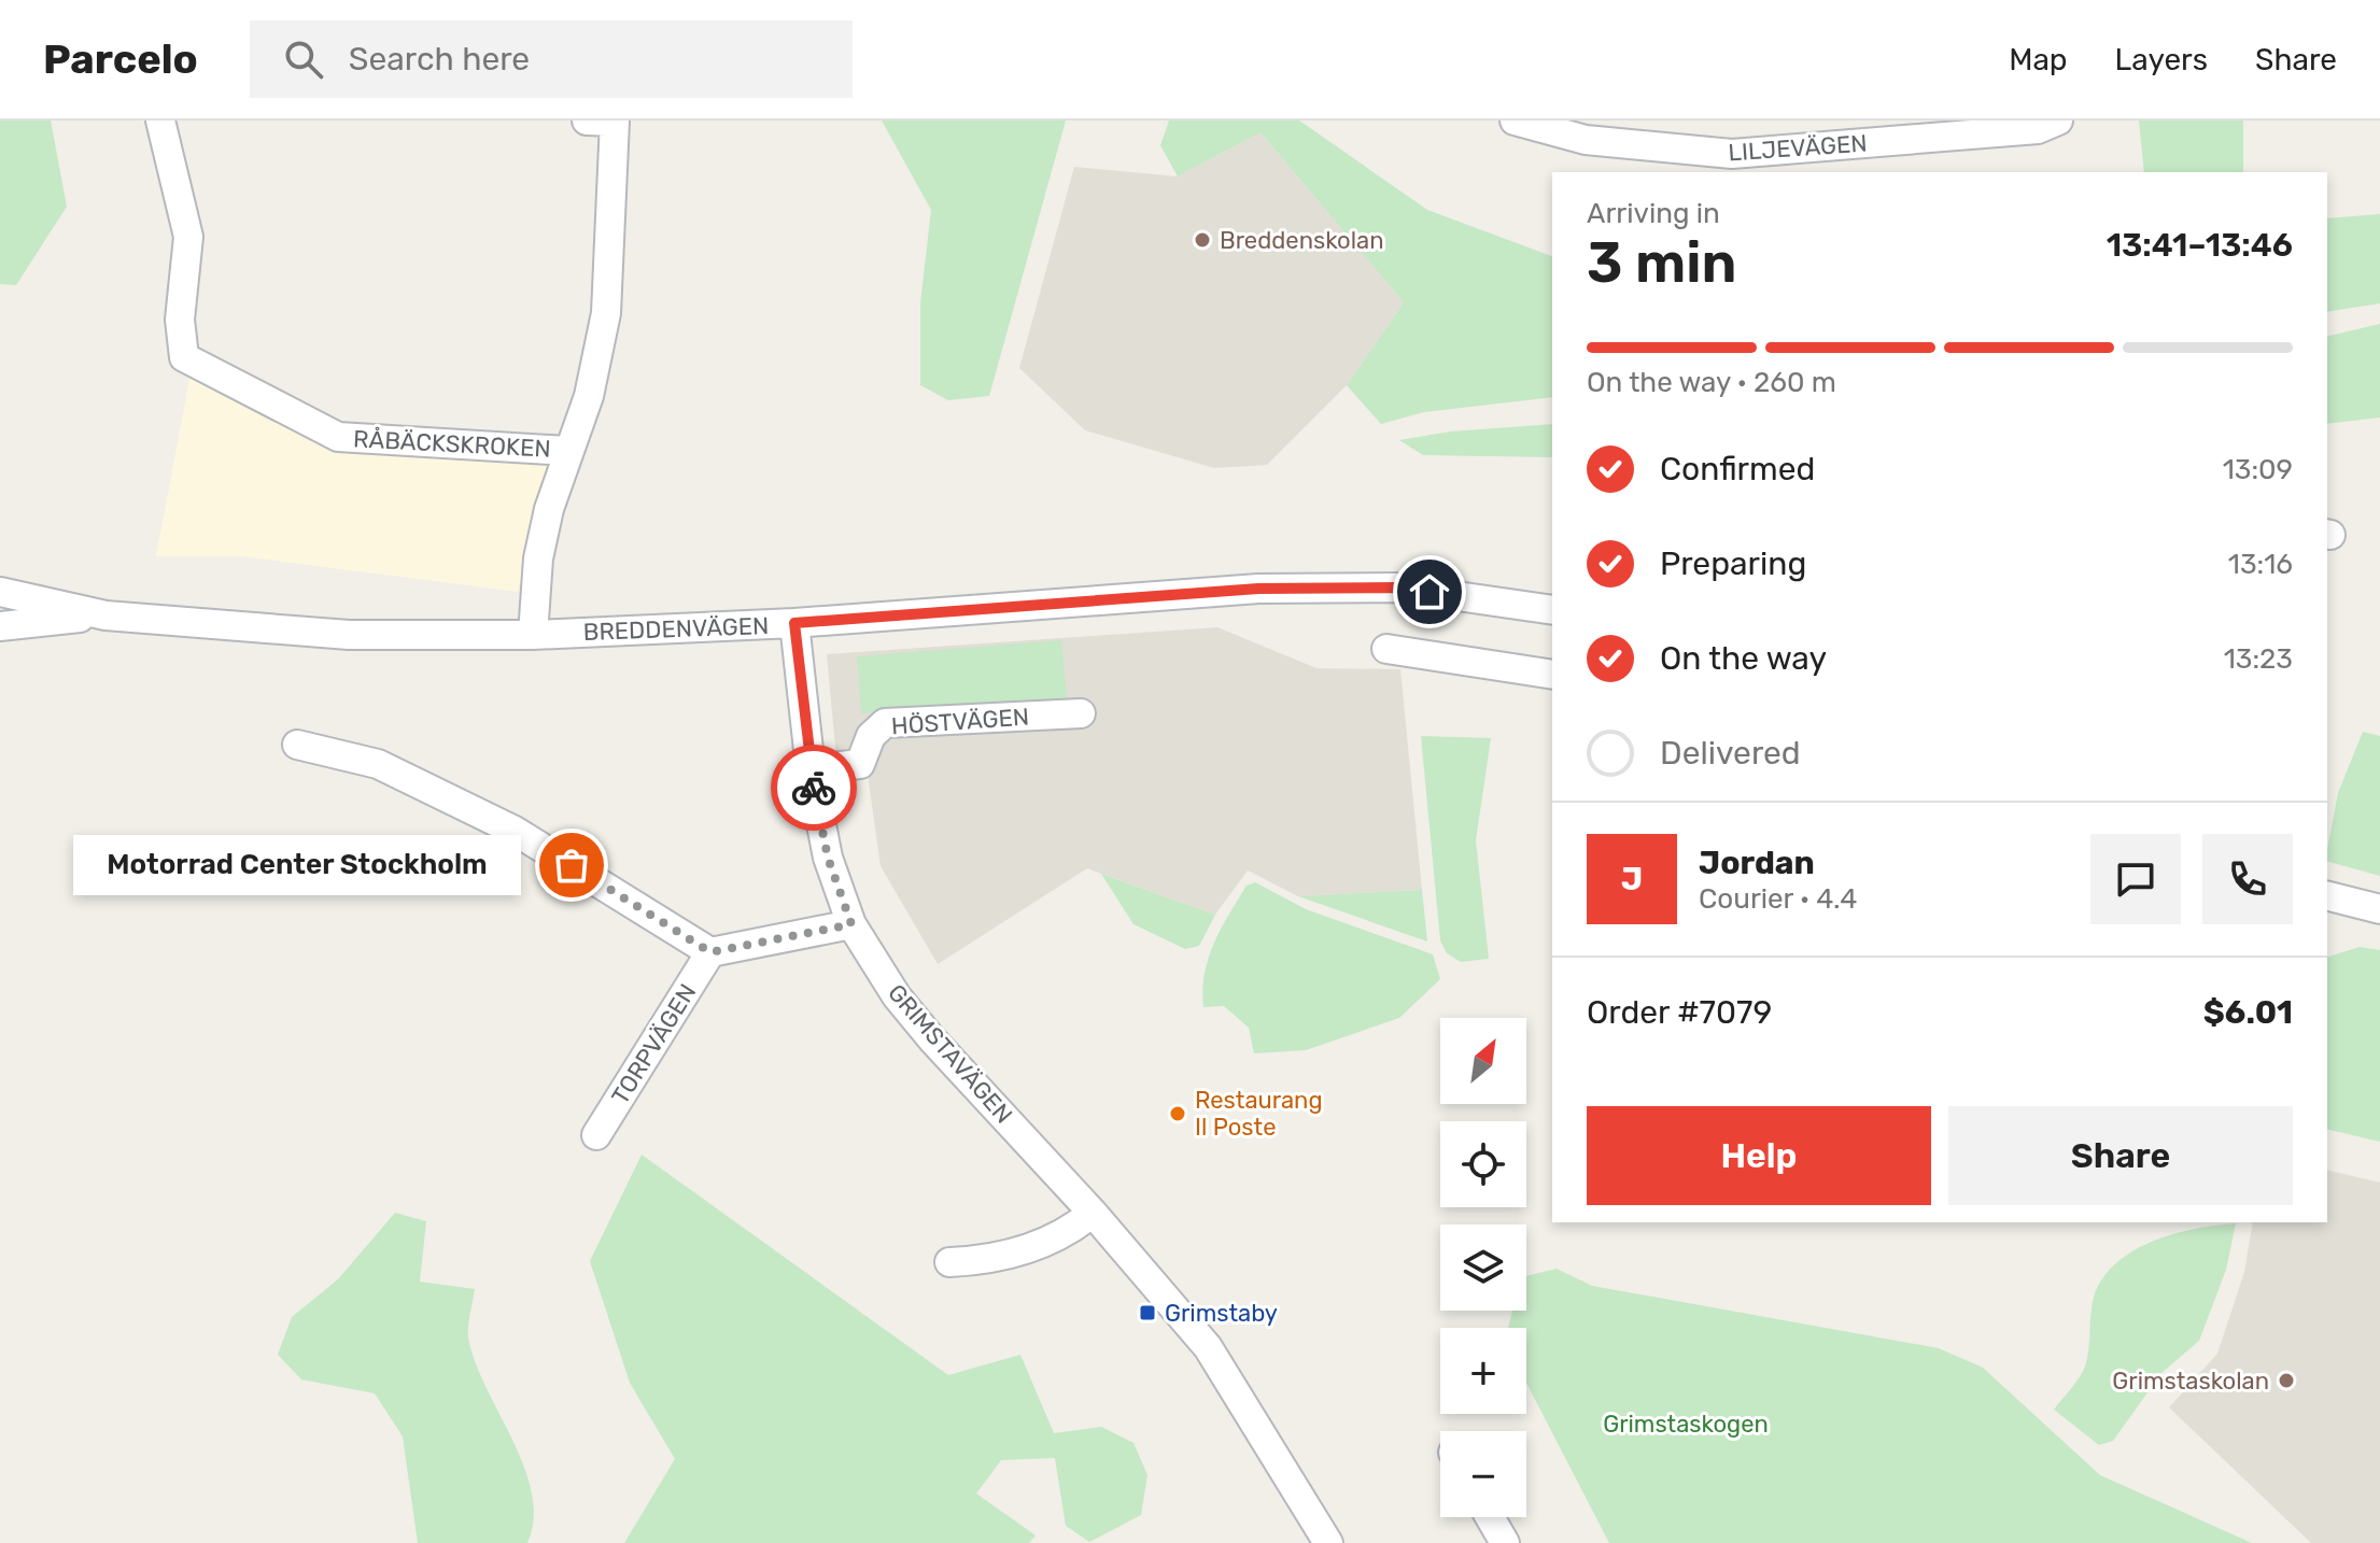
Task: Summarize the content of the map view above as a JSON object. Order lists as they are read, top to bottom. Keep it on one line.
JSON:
{"streets":{"street":["LILJEVÄGEN","RÅBÄCKSKROKEN","BREDDENVÄGEN","HÖSTVÄGEN","TORPVÄGEN","GRIMSTAVÄGEN"]},"crossings":[["BREDDENVÄGEN","GRIMSTAVÄGEN"],["HÖSTVÄGEN","GRIMSTAVÄGEN"]],"parks":["Grimstaskogen"],"places":{"other":["Breddenskolan","Motorrad Center Stockholm","Restaurang Il Poste","Grimstaskolan"],"transit":["Grimstaby"]},"north":"top right","page":{"header":"Parcelo","search":"Search here","nav":["Map","Layers","Share"],"heading":["3 min","Arriving in","13:41–13:46"],"panel":["Jordan","Courier · 4.4","Order #7079","$6.01"],"bar":"On the way · 260 m","list":[["Confirmed","13:09"],["Preparing","13:16"],["On the way","13:23"],"Delivered"],"round":"J","bubble":"Motorrad Center Stockholm","map_buttons":["+","−"],"buttons":["Help","Share"]}}
